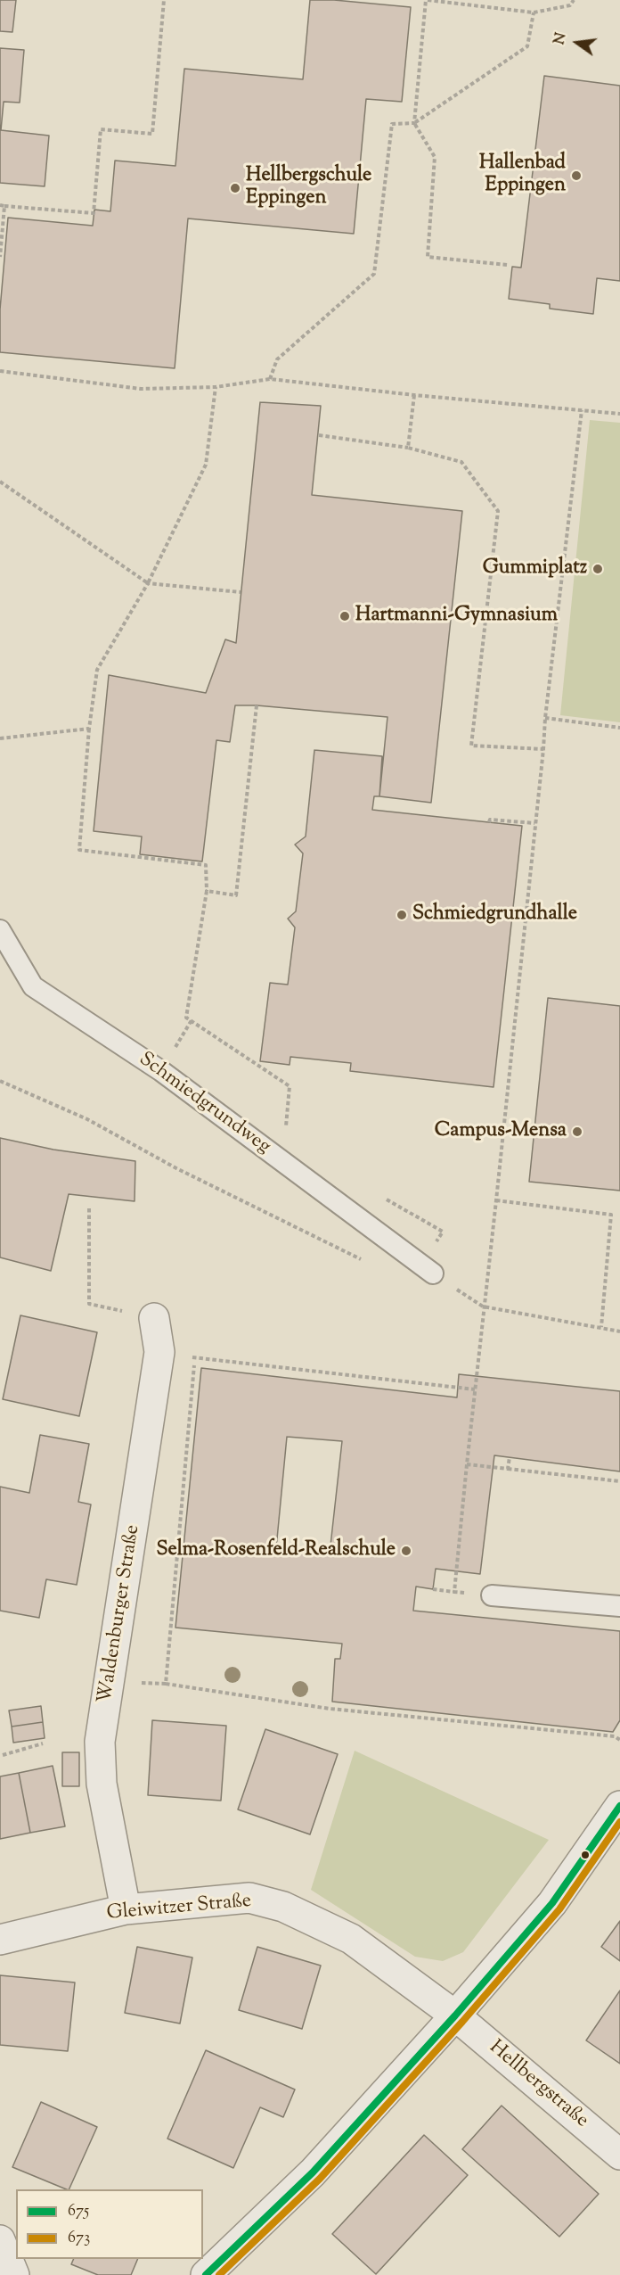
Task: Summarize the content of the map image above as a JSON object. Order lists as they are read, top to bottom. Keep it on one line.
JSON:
{"streets":{"street":["Waldenburger Straße","Gleiwitzer Straße","Hellbergstraße"],"lane":["Schmiedgrundweg"]},"crossings":[["Waldenburger Straße","Gleiwitzer Straße"],["Gleiwitzer Straße","Hellbergstraße"]],"places":["Hallenbad Eppingen","Hellbergschule Eppingen","Gummiplatz","Hartmanni-Gymnasium","Schmiedgrundhalle","Campus-Mensa","Selma-Rosenfeld-Realschule"],"lines":["transit line 675","transit line 673"],"legend":["675","673"],"north":"left"}
